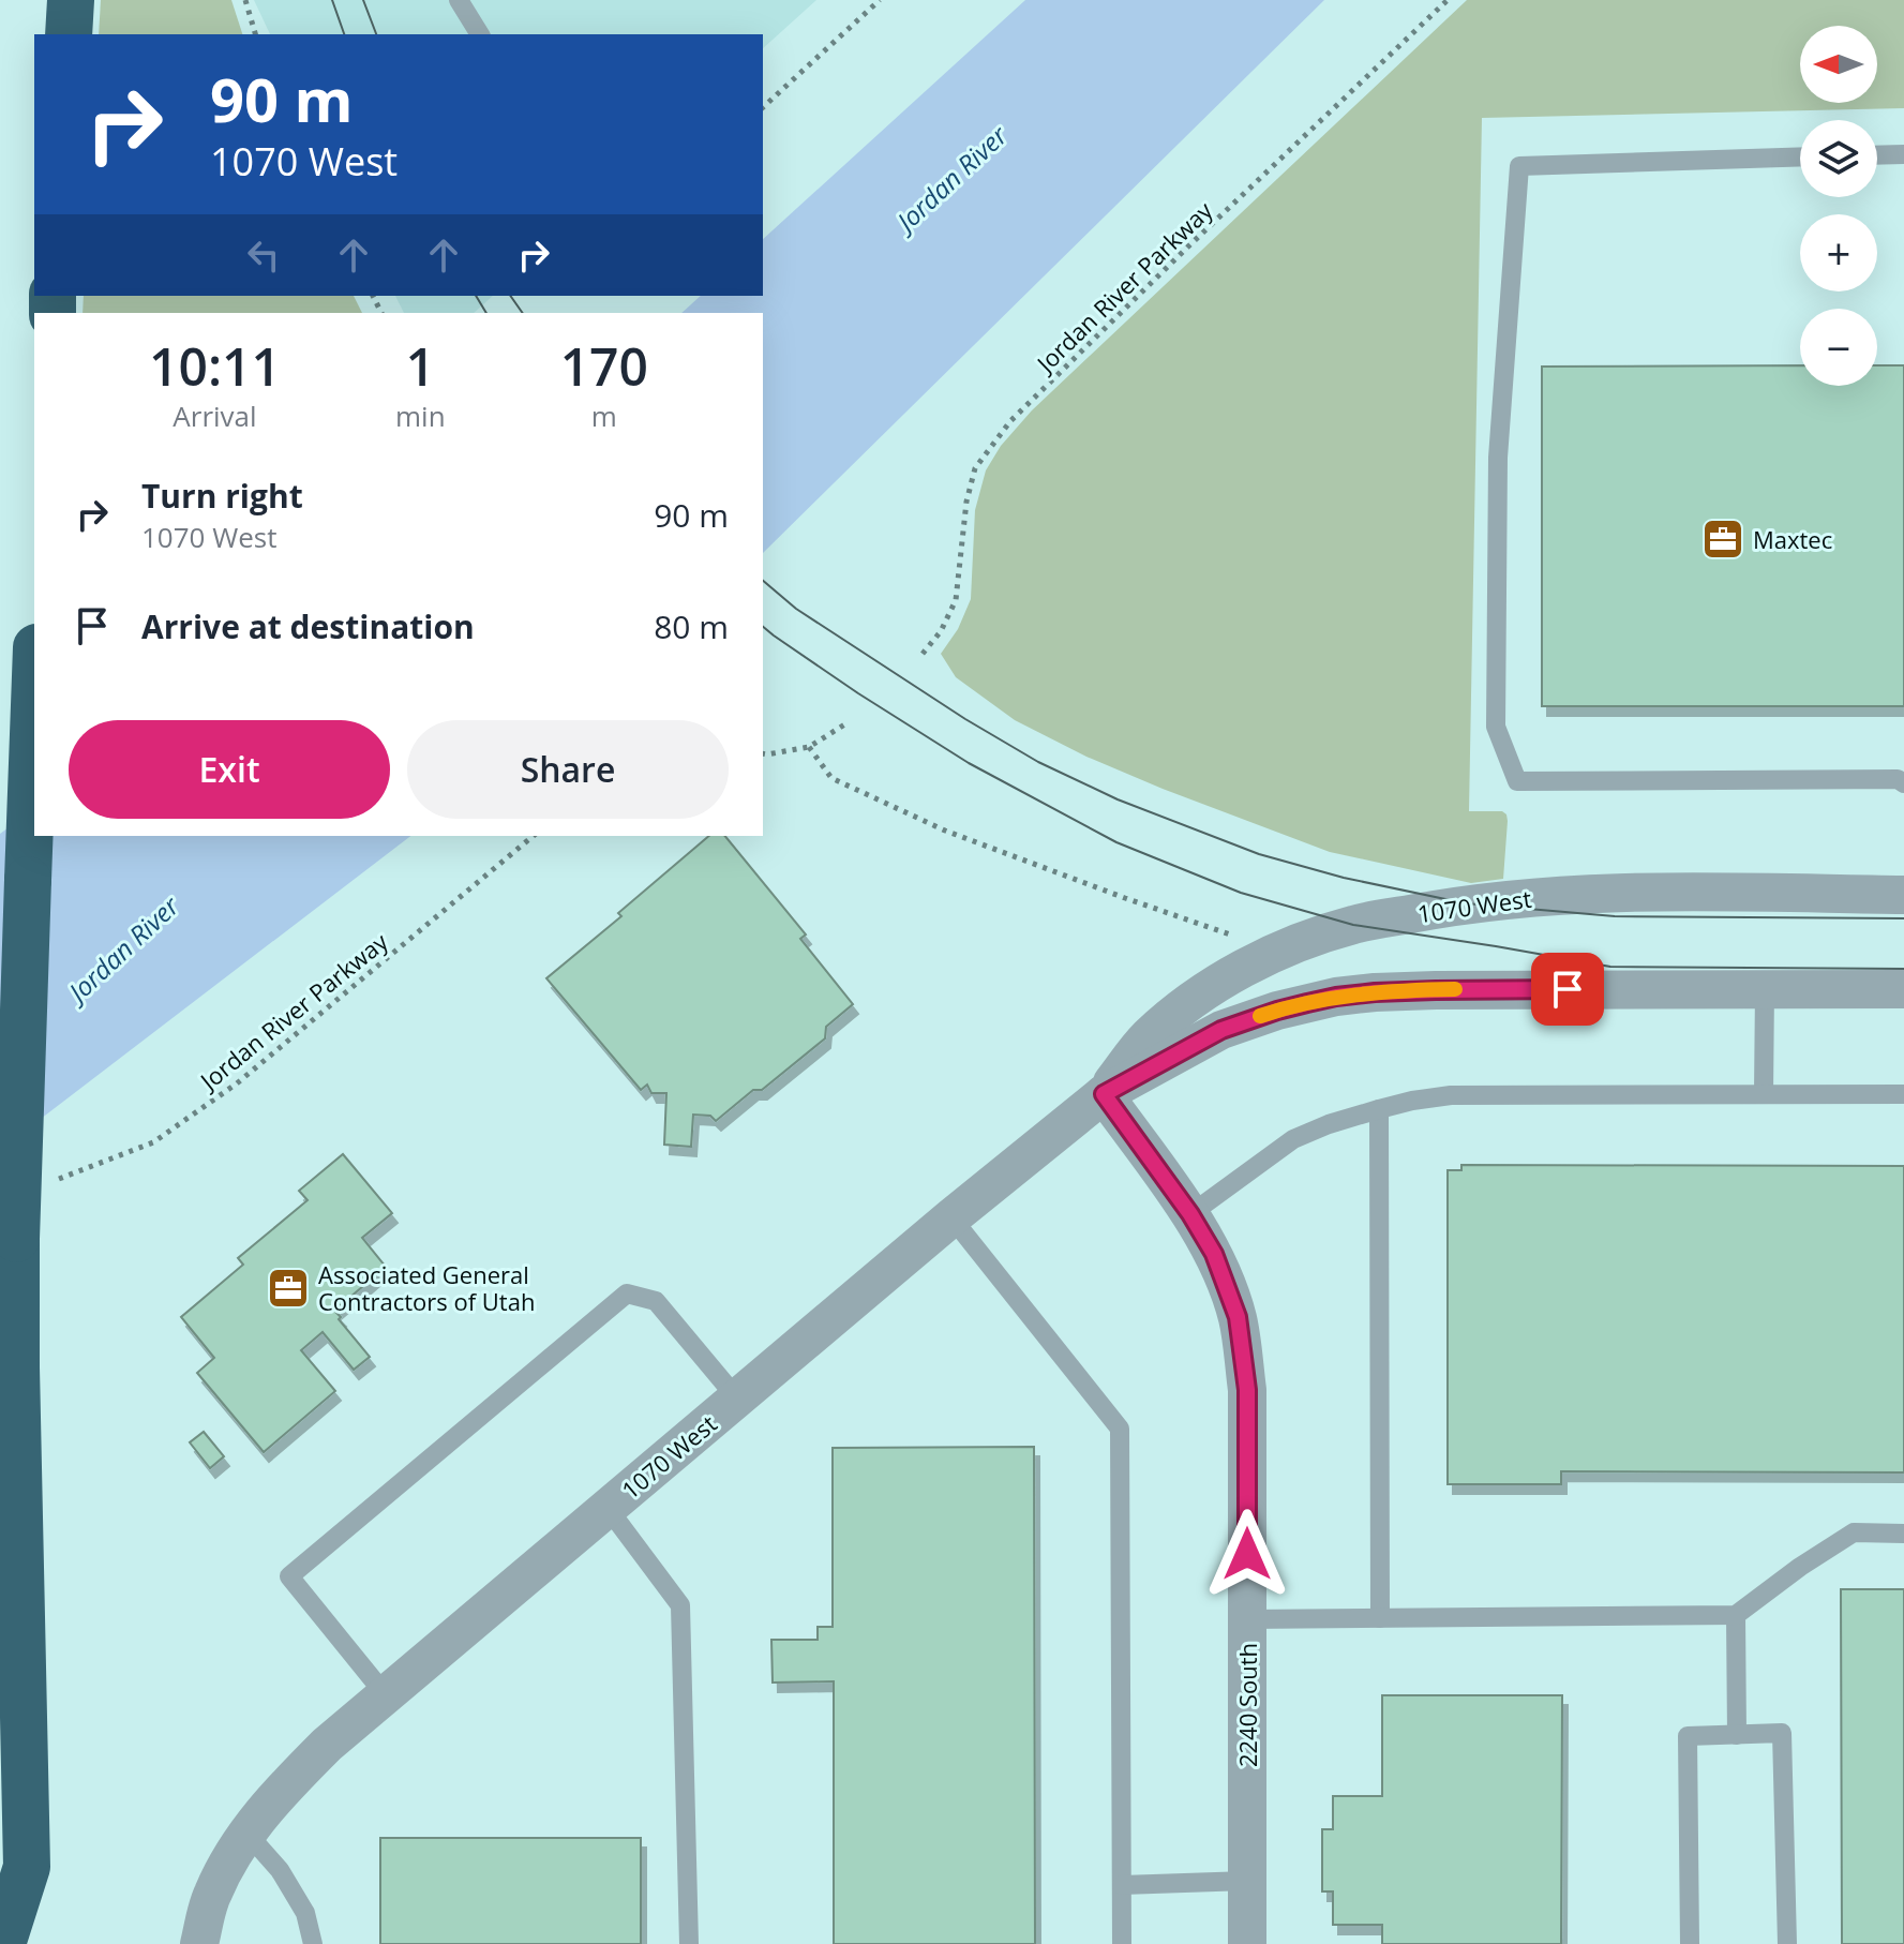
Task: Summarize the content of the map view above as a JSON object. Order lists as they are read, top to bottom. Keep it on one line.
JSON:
{"streets":{"street":["1070 West","2240 South"],"path":["Jordan River Parkway"]},"crossings":[["1070 West","2240 South"]],"water":["Jordan River"],"places":{"office":["Maxtec","Associated General Contractors of Utah"]},"north":"left","page":{"map_buttons":["+","−"],"turn":["90 m","1070 West"],"eta":["10:11","Arrival","1","min","170","m"],"list":[{"name":"Turn right","note":"1070 West","value":"90 m"},{"name":"Arrive at destination","value":"80 m"}],"buttons":["Exit","Share"]}}
